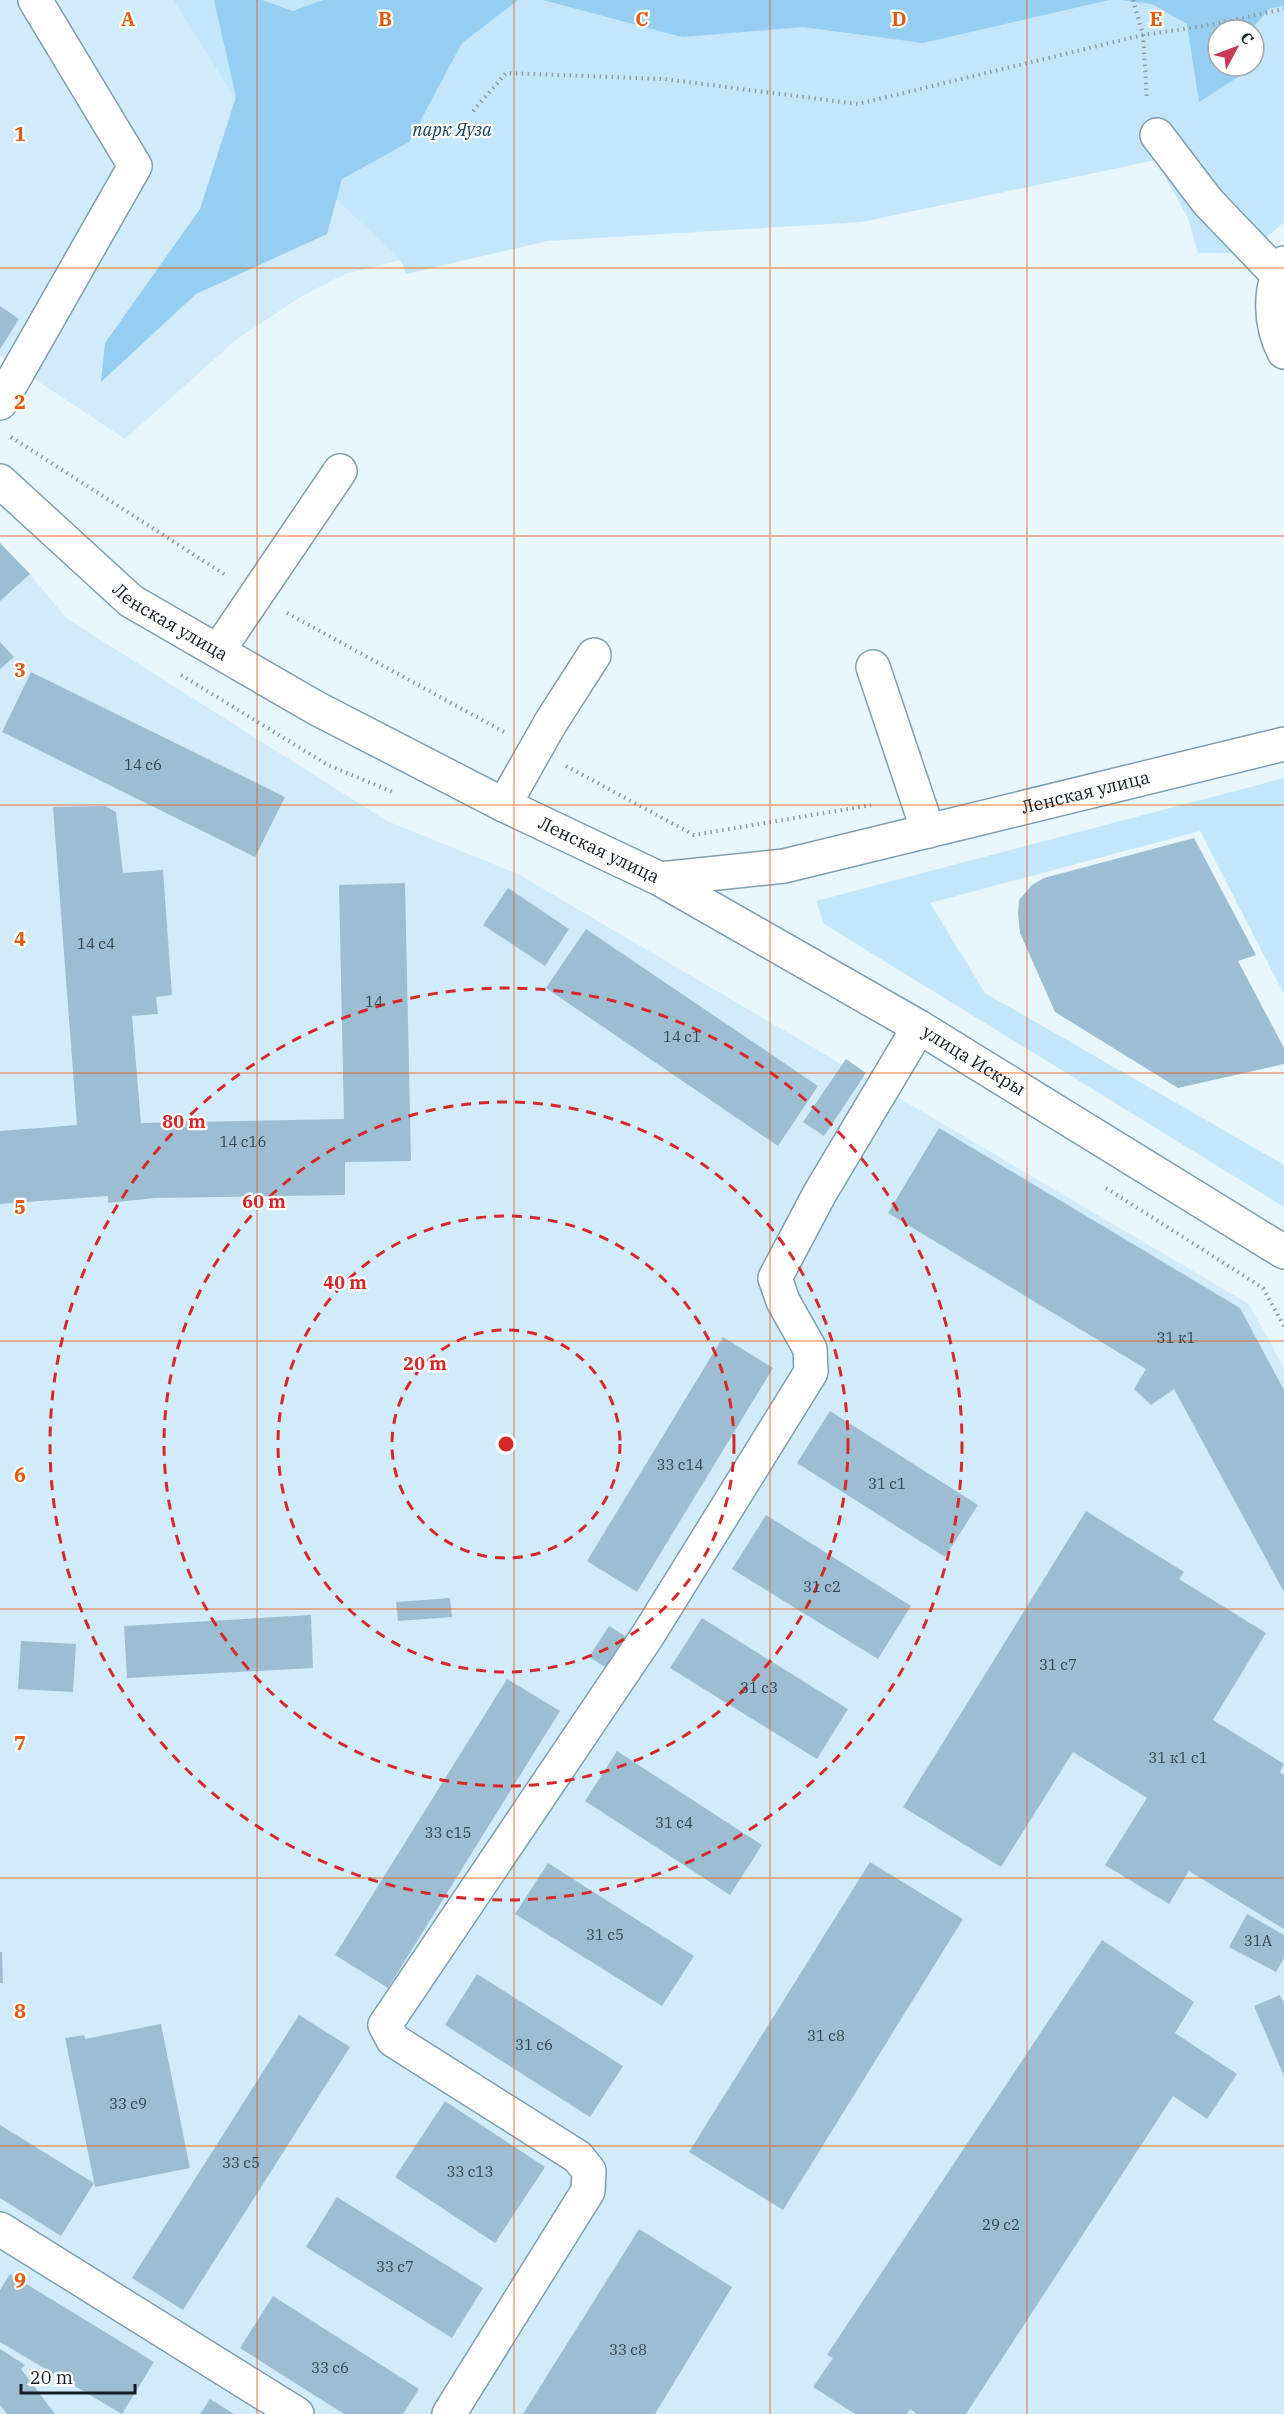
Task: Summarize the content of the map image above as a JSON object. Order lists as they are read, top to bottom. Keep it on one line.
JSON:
{"streets":{"street":["Ленская улица","улица Искры"]},"crossings":[["Ленская улица","улица Искры"]],"parks":["парк Яуза"],"house_numbers":["14 с6","14 с4","14","14 с1","14 с16","31 к1","33 с14","31 с1","31 с2","31 с7","31 с3","31 к1 с1","31 с4","33 с15","31 с5","31А","31 с8","31 с6","33 с9","33 с5","33 с13","29 с2","33 с7","33 с8","33 с6"],"scale_bar":"20 m","north":"top right","grid":{"columns":["A","B","C","D","E"],"rows":["1","2","3","4","5","6","7","8","9"]},"rings":["80 m","60 m","40 m","20 m"]}
